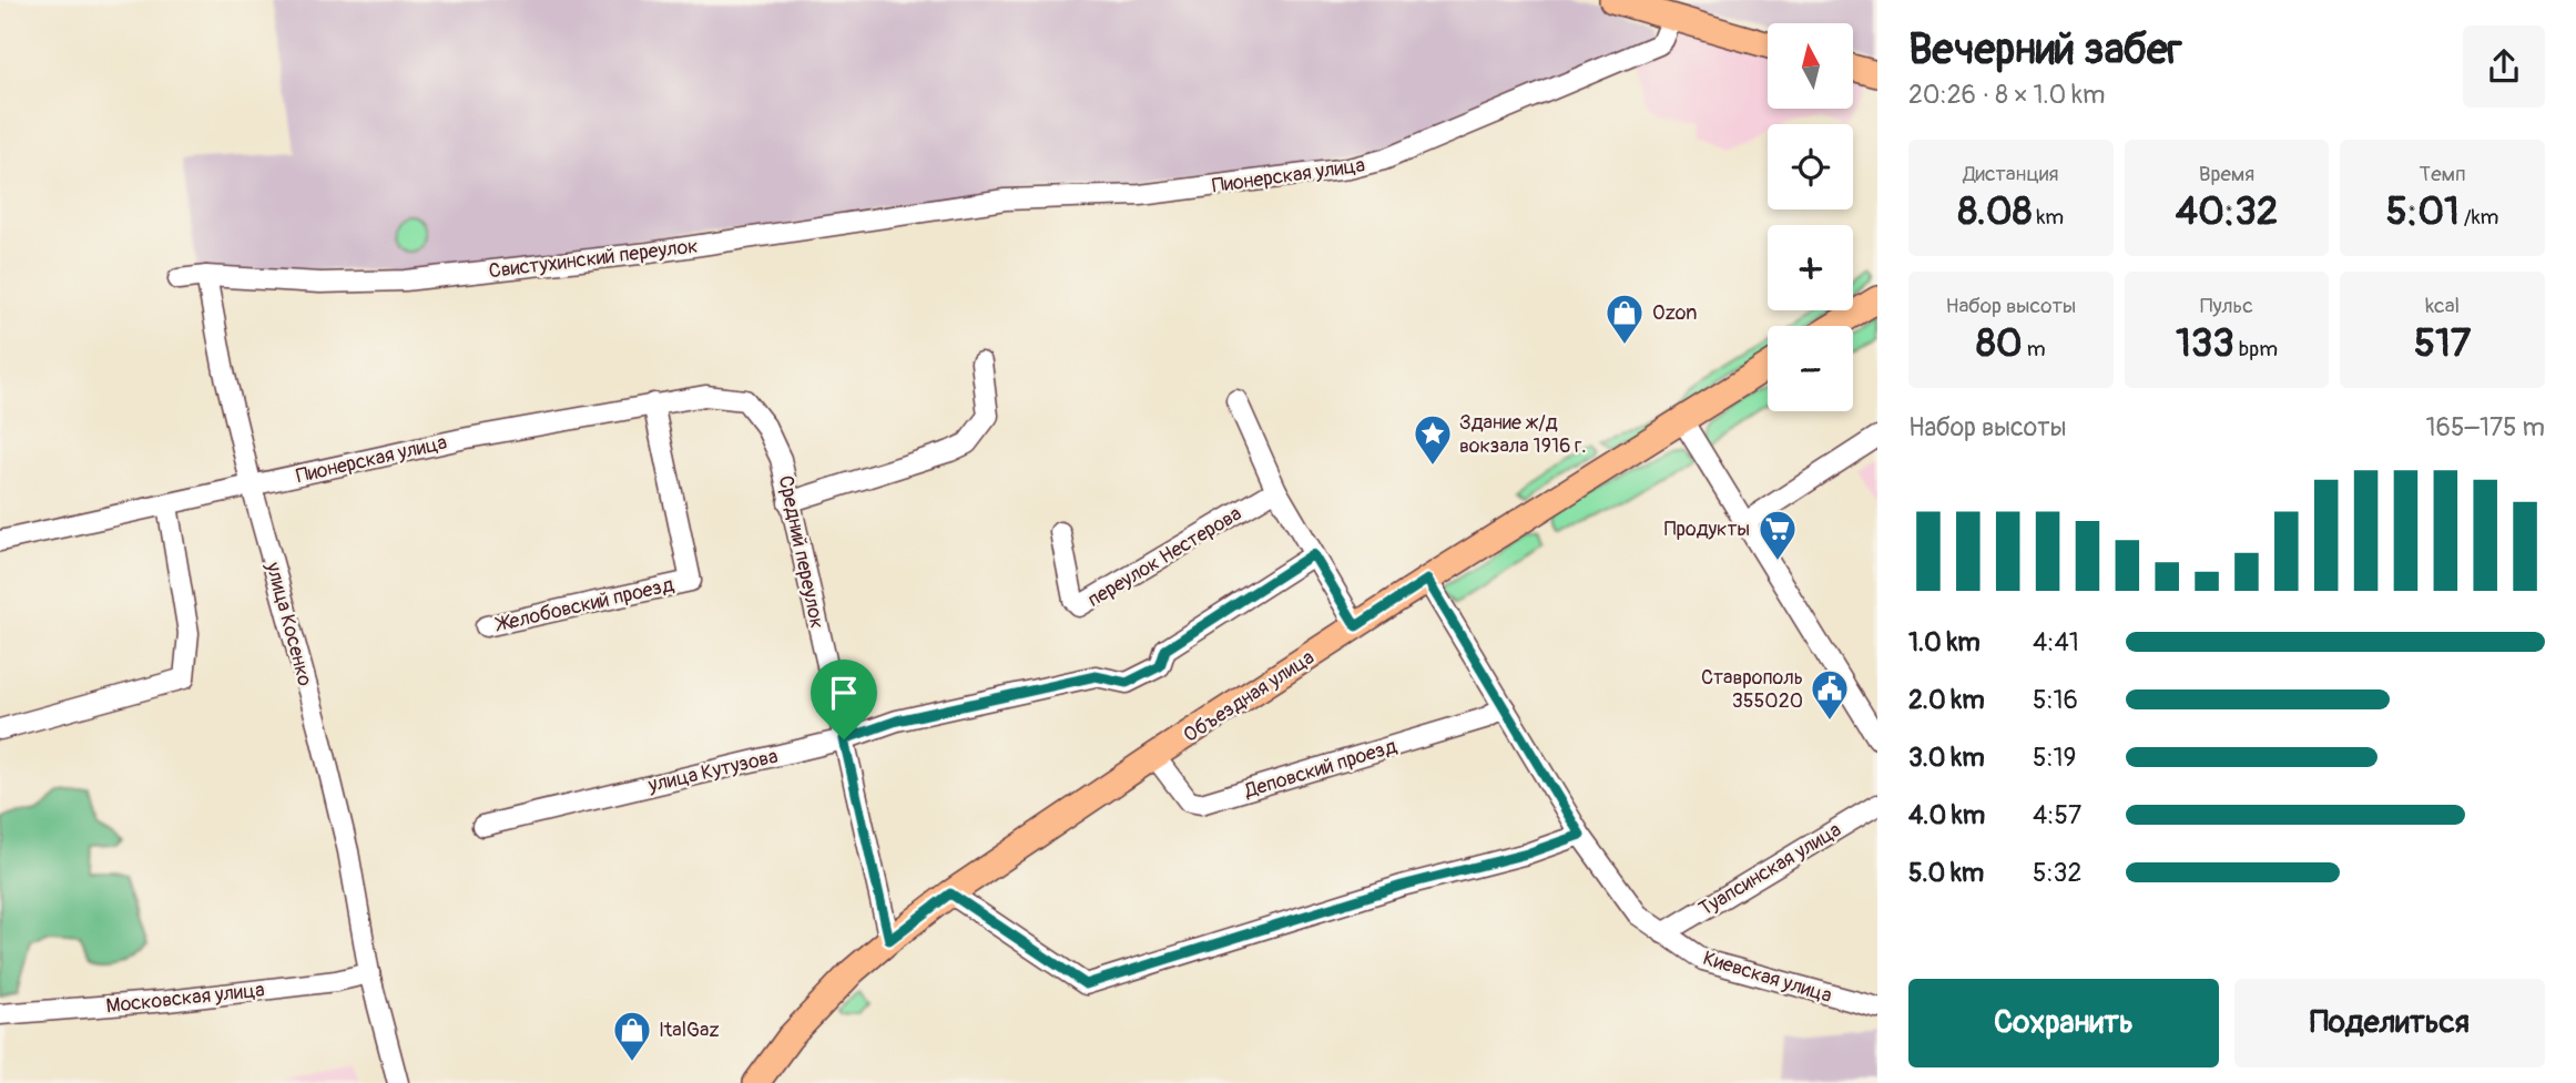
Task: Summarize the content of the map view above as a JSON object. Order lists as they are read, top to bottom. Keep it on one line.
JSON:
{"streets":{"main road":["Объездная улица"],"street":["Пионерская улица","Свистухинский переулок","Средний переулок","переулок Нестерова","Желобовский проезд","улица Косенко","Деповский проезд","улица Кутузова","Туапсинская улица","Киевская улица","Московская улица"]},"crossings":[["Пионерская улица","Свистухинский переулок"],["Пионерская улица","Средний переулок"],["Пионерская улица","Желобовский проезд"],["Пионерская улица","улица Косенко"],["Свистухинский переулок","улица Косенко"],["Средний переулок","Объездная улица"],["Средний переулок","улица Кутузова"],["улица Косенко","Московская улица"],["Объездная улица","Деповский проезд"],["Объездная улица","Киевская улица"],["Деповский проезд","Киевская улица"],["Туапсинская улица","Киевская улица"]],"places":{"shop":["Ozon","ItalGaz"],"place":["Здание ж/д вокзала 1916 г."],"supermarket":["Продукты"],"public building":["Ставрополь 355020"]},"north":"top","page":{"heading":["Вечерний забег","20:26 · 8 × 1.0 km"],"map_buttons":["+","−"],"stats":[["Дистанция","8.08 km"],["Время","40:32"],["Темп","5:01 /km"],["Набор высоты","80 m"],["Пульс","133 bpm"],["kcal","517"]],"chart":["Набор высоты","165–175 m"],"list":[{"name":"1.0 km","note":"4:41"},{"name":"2.0 km","note":"5:16"},{"name":"3.0 km","note":"5:19"},{"name":"4.0 km","note":"4:57"},{"name":"5.0 km","note":"5:32"}],"buttons":["Сохранить","Поделиться"]}}
